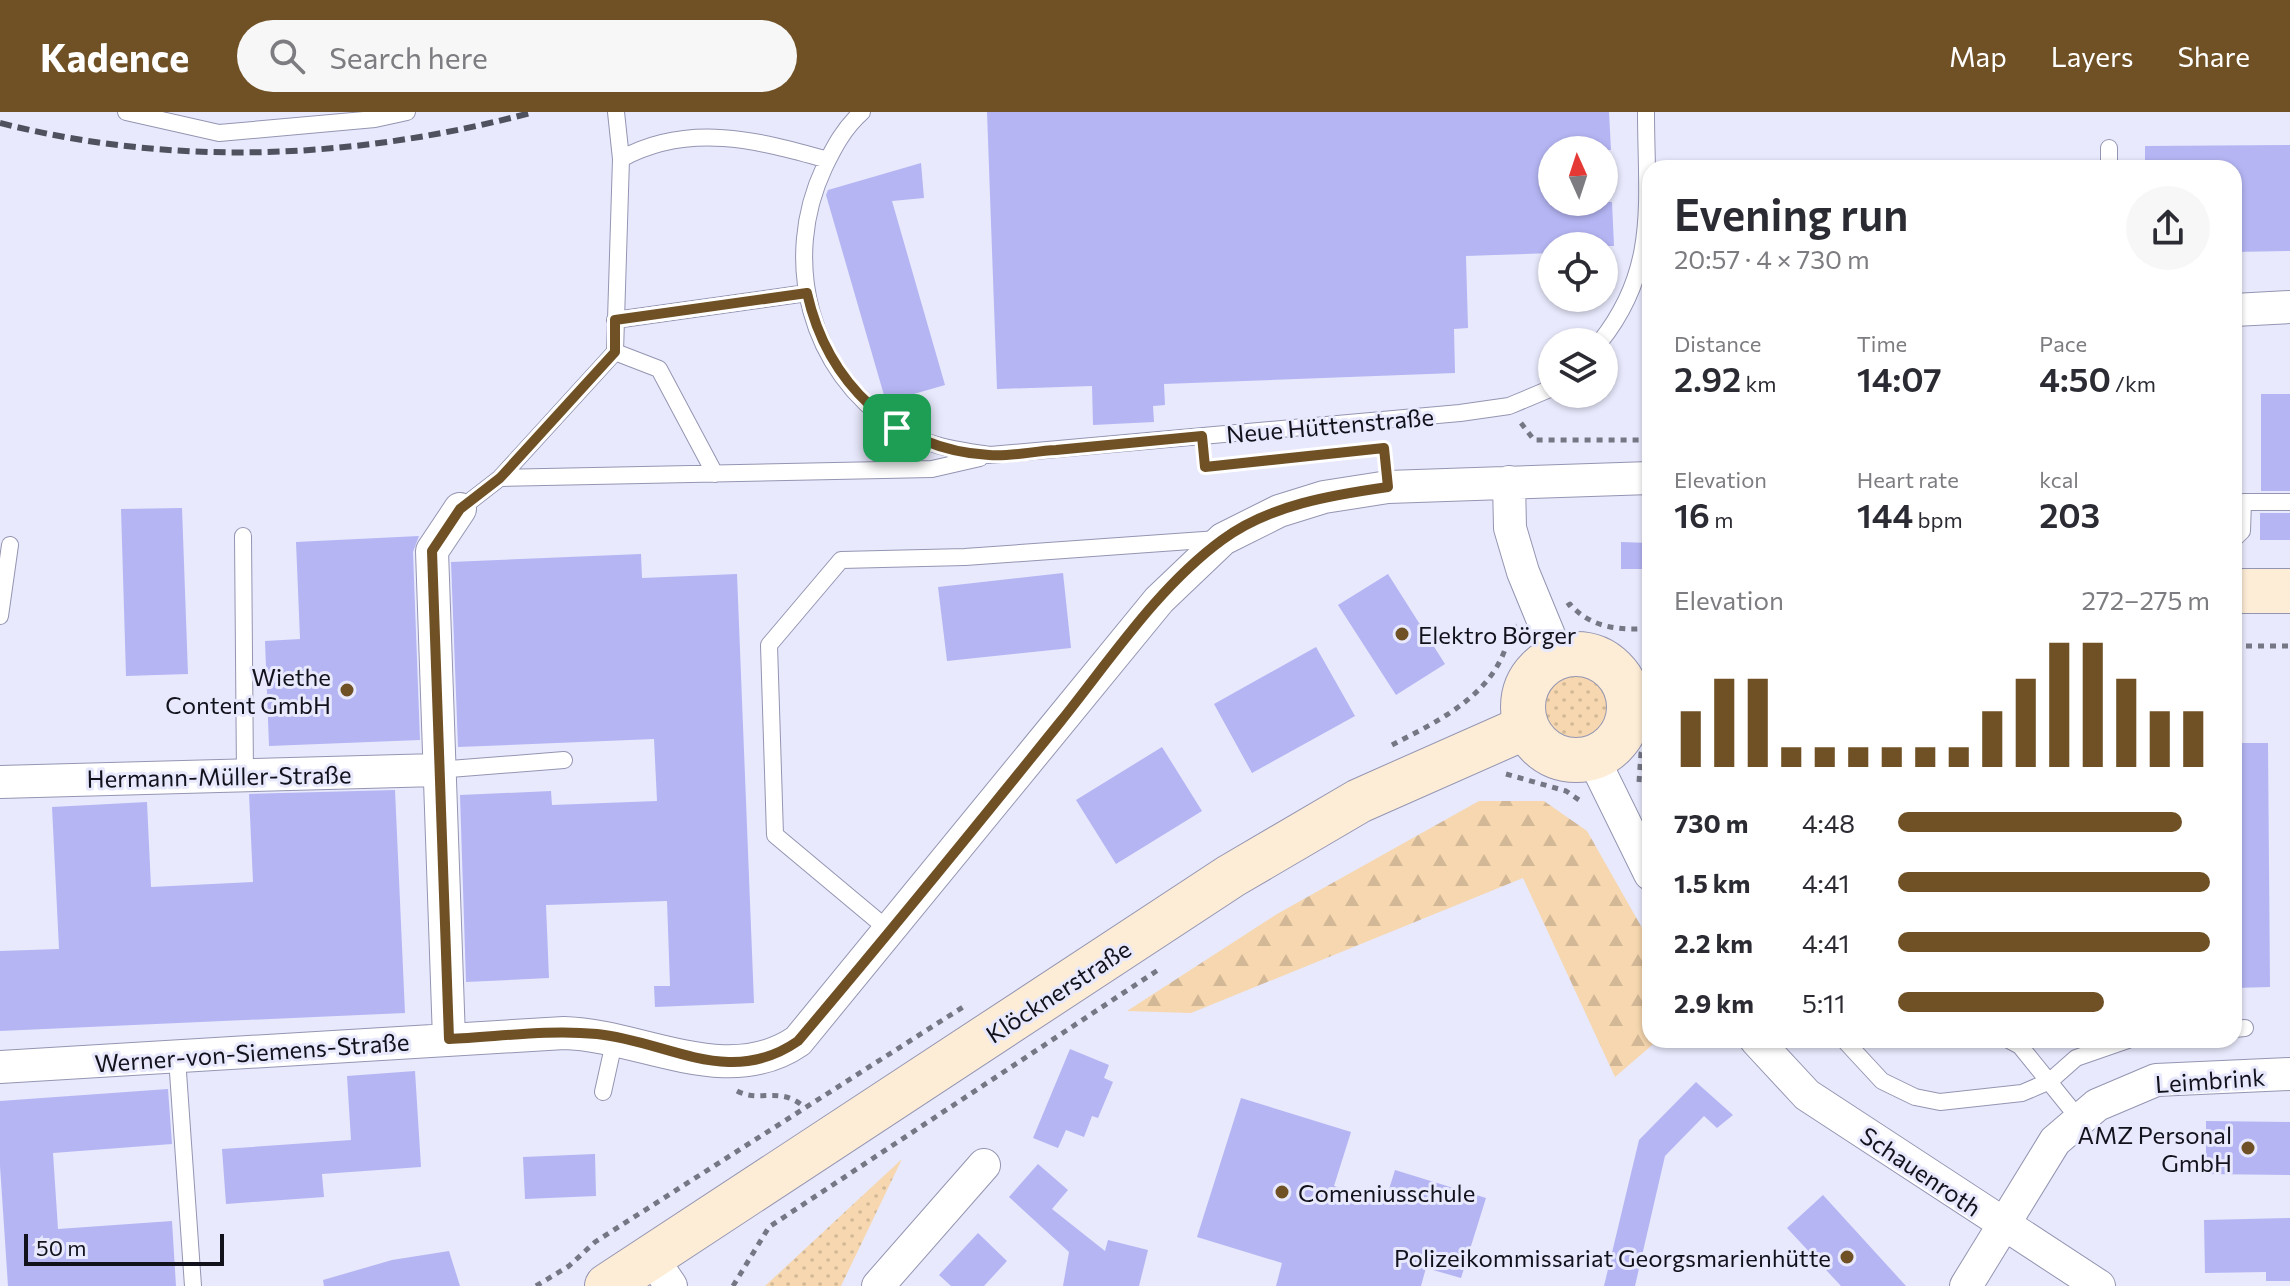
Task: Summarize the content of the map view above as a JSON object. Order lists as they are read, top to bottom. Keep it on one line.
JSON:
{"streets":{"main road":["Klöcknerstraße"],"street":["Hermann-Müller-Straße","Werner-von-Siemens-Straße","Leimbrink","Schauenroth"],"lane":["Neue Hüttenstraße"]},"crossings":[["Leimbrink","Schauenroth"]],"places":["Elektro Börger","Wiethe Content GmbH","AMZ Personal GmbH","Comeniusschule","Polizeikommissariat Georgsmarienhütte"],"scale_bar":"50 m","north":"top","page":{"header":"Kadence","search":"Search here","nav":["Map","Layers","Share"],"heading":["Evening run","20:57 · 4 × 730 m"],"stats":[["Distance","2.92 km"],["Time","14:07"],["Pace","4:50 /km"],["Elevation","16 m"],["Heart rate","144 bpm"],["kcal","203"]],"chart":["Elevation","272–275 m"],"list":[{"name":"730 m","note":"4:48"},{"name":"1.5 km","note":"4:41"},{"name":"2.2 km","note":"4:41"},{"name":"2.9 km","note":"5:11"}],"scale":"50 m"}}
